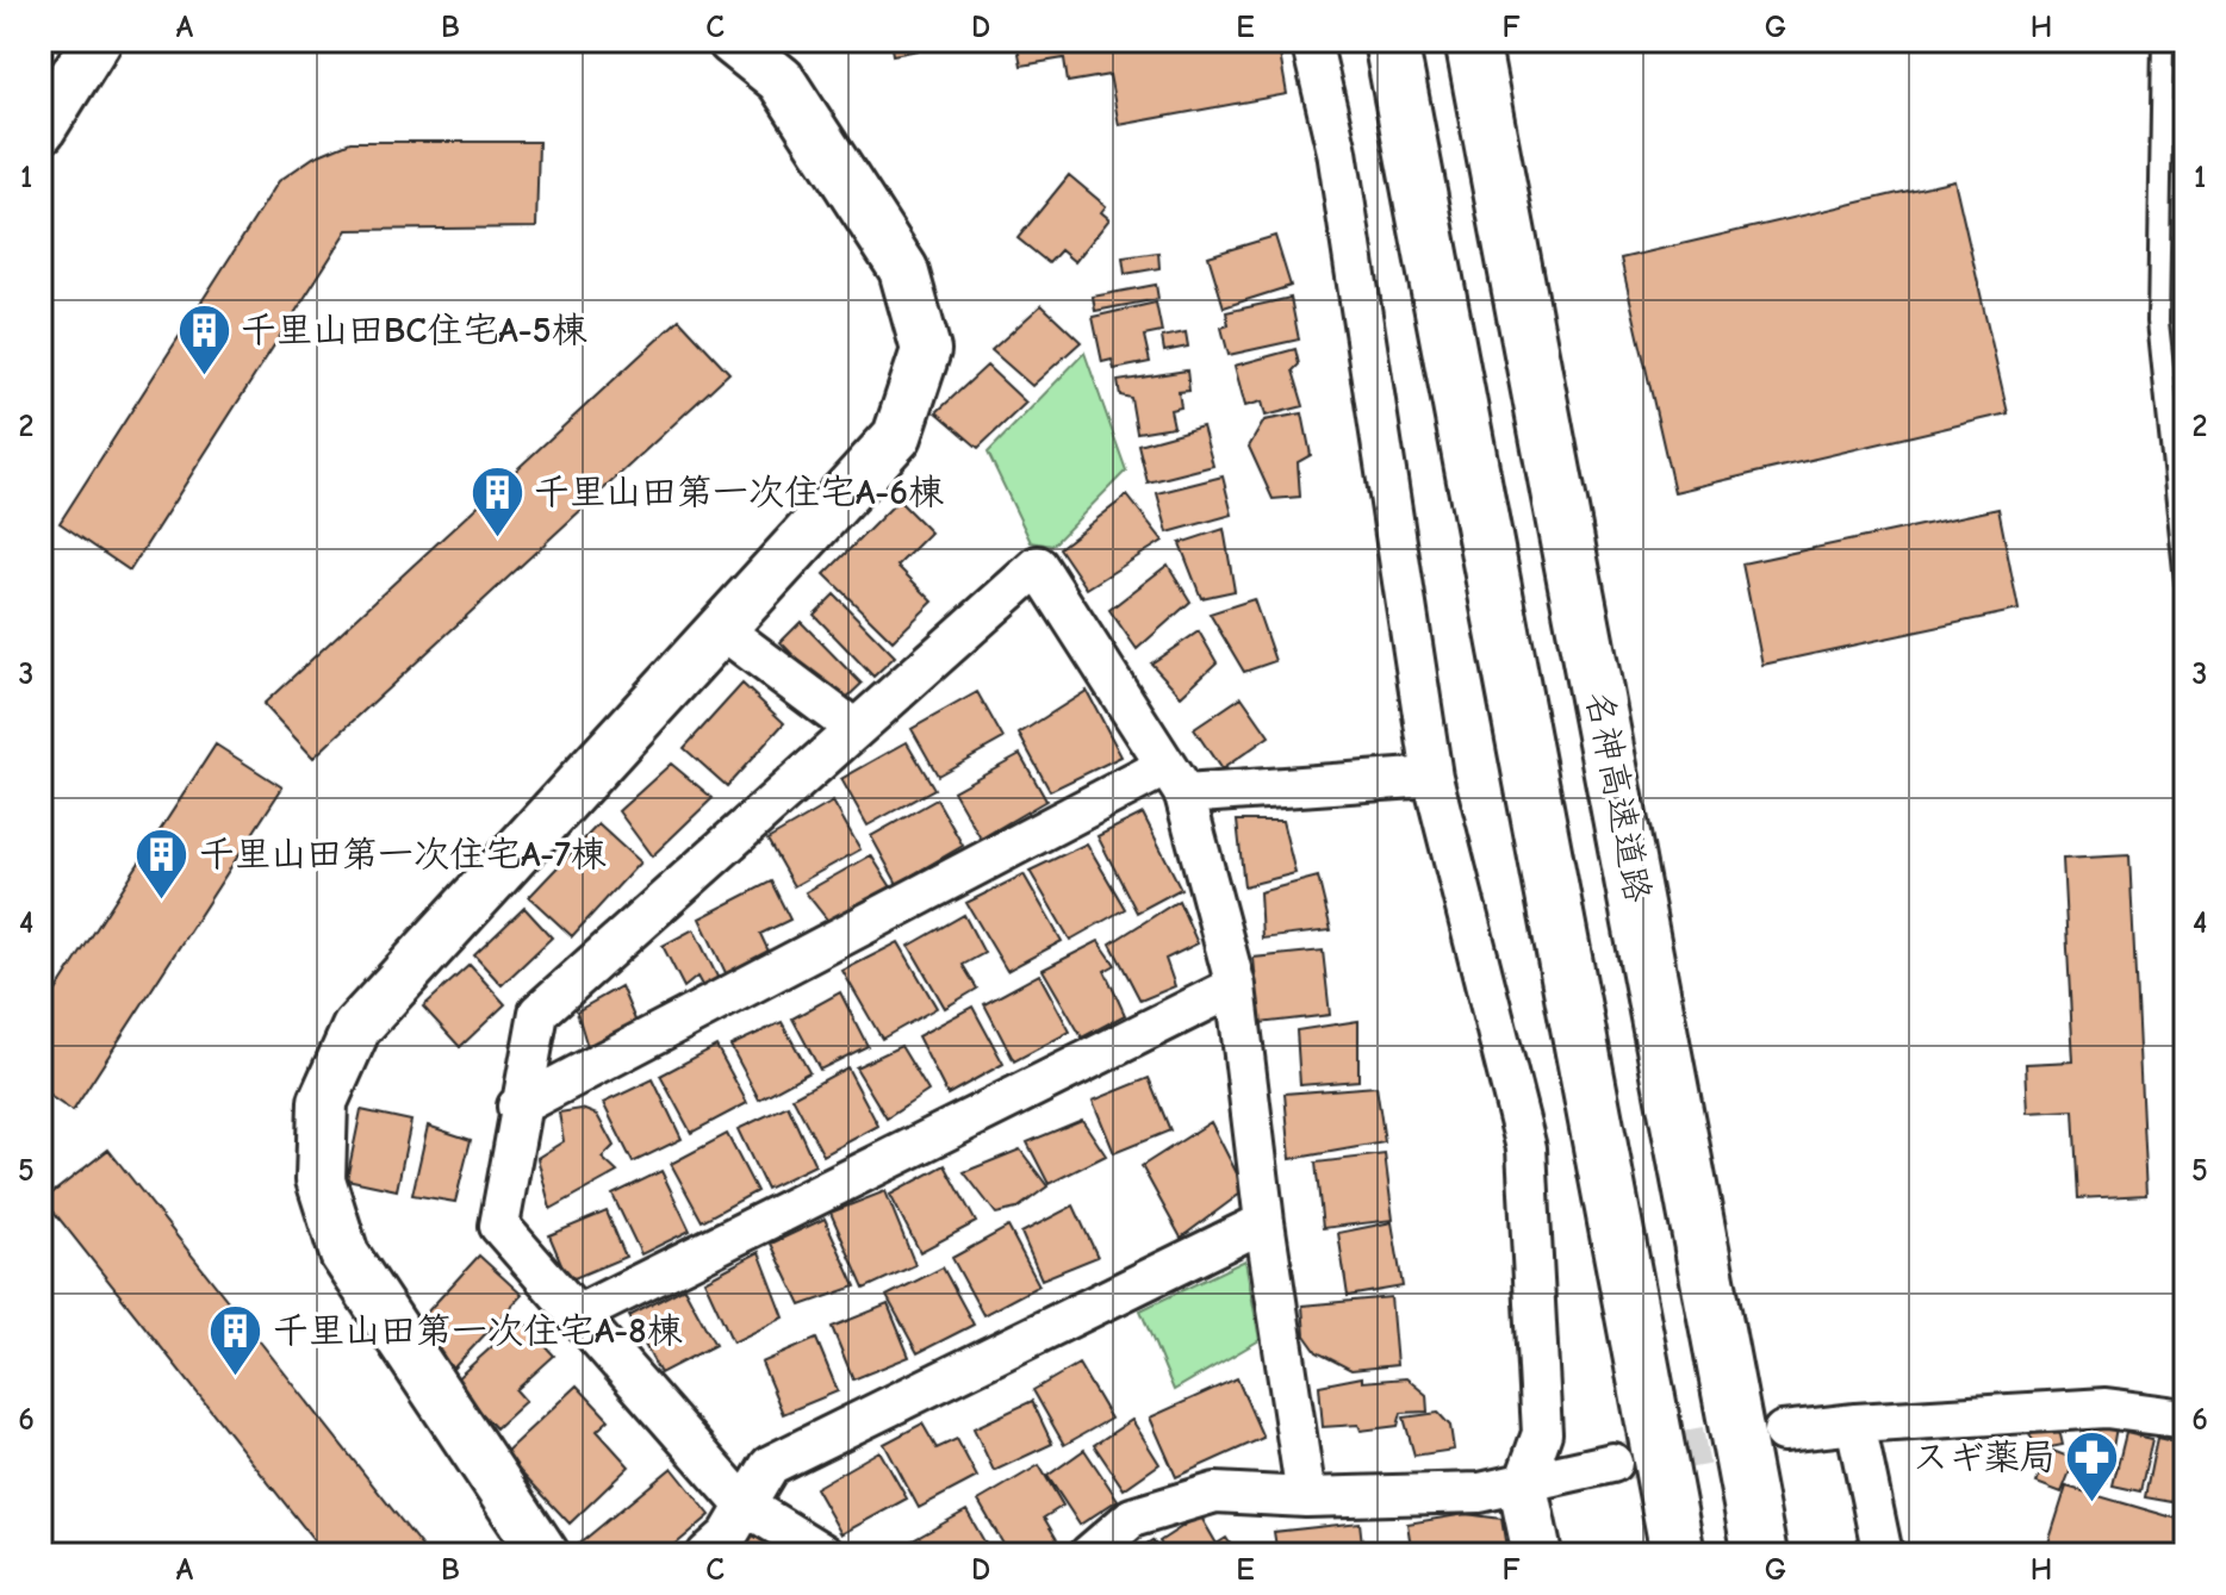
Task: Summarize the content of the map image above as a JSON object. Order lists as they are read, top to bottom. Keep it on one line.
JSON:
{"streets":{"highway":["名神高速道路"]},"places":{"building":["千里山田BC住宅A-5棟","千里山田第一次住宅A-6棟","千里山田第一次住宅A-7棟","千里山田第一次住宅A-8棟"],"pharmacy":["スギ薬局"]},"grid":{"columns":["A","B","C","D","E","F","G","H"],"rows":["1","2","3","4","5","6"]}}
